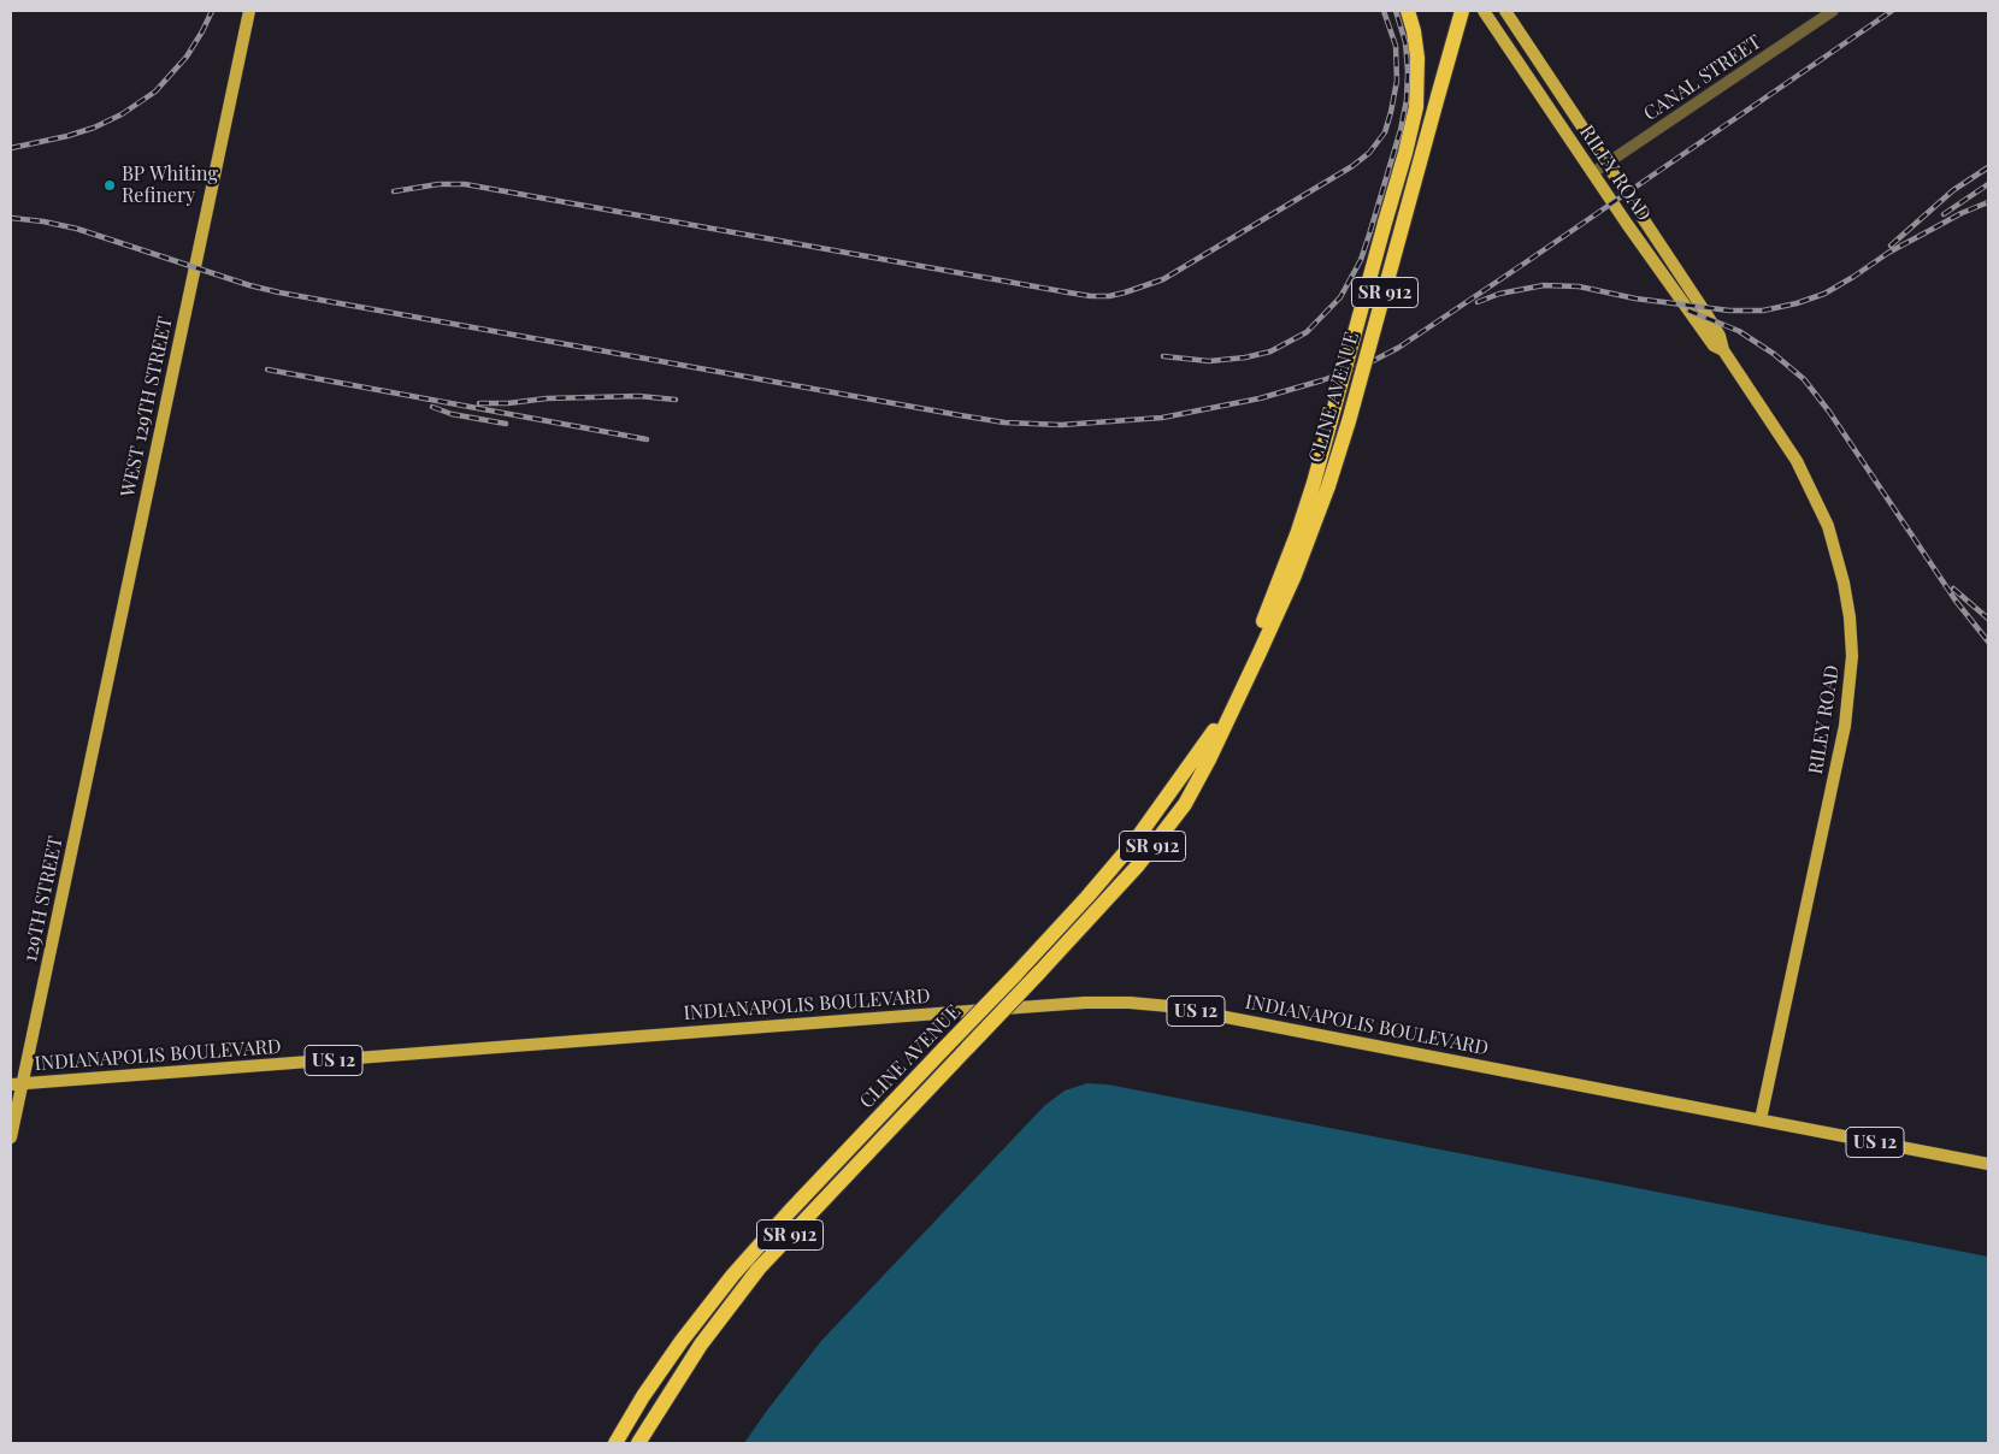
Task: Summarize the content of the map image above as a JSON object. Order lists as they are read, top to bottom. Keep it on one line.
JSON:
{"streets":{"highway":["SR 912","CLINE AVENUE"],"main road":["RILEY ROAD","WEST 129TH STREET","129TH STREET","INDIANAPOLIS BOULEVARD","US 12"],"street":["CANAL STREET"]},"crossings":[["CANAL STREET","RILEY ROAD"],["RILEY ROAD","INDIANAPOLIS BOULEVARD"],["WEST 129TH STREET","129TH STREET"],["129TH STREET","INDIANAPOLIS BOULEVARD"]],"places":["BP Whiting Refinery"]}
